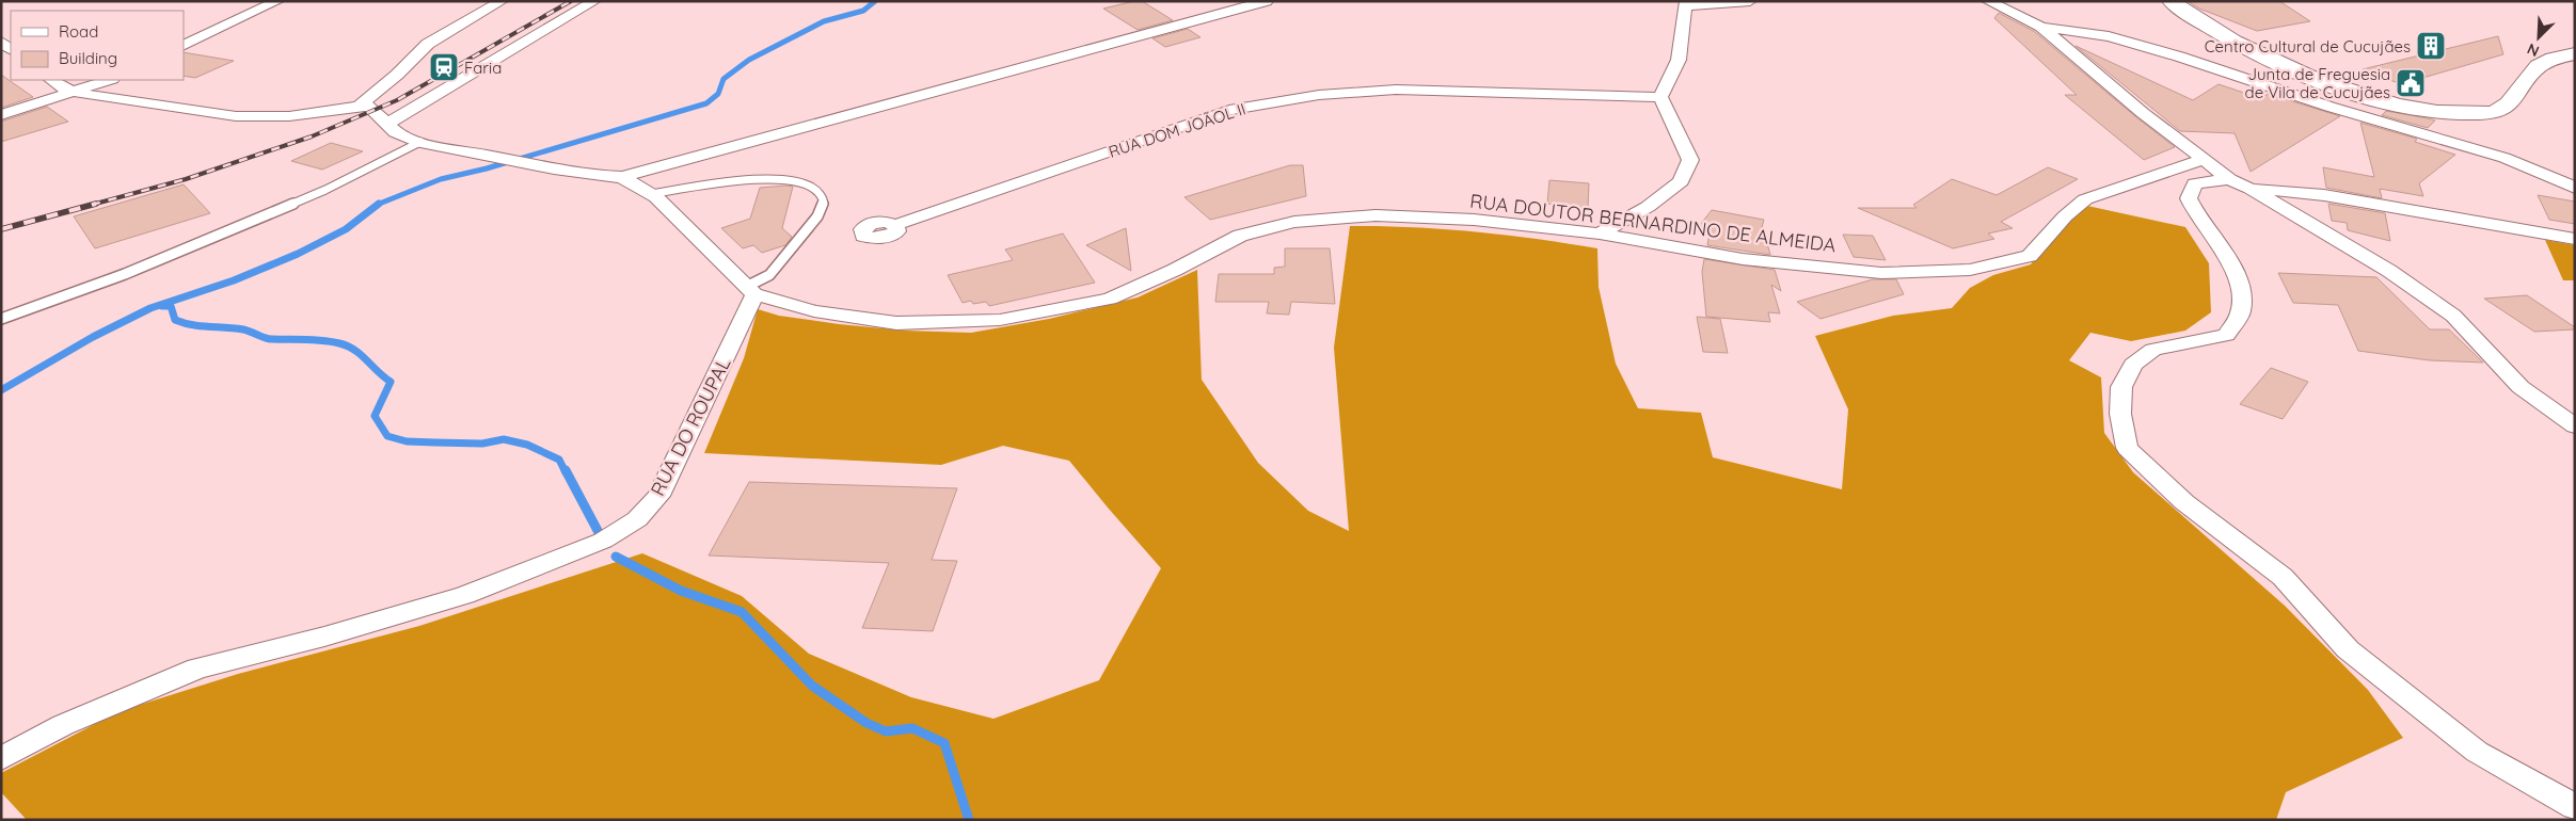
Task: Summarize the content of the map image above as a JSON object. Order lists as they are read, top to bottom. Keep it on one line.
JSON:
{"streets":{"street":["RUA DOM JOÃOL II","RUA DOUTOR BERNARDINO DE ALMEIDA","RUA DO ROUPAL"]},"crossings":[["RUA DOUTOR BERNARDINO DE ALMEIDA","RUA DO ROUPAL"]],"places":{"building":["Centro Cultural de Cucujães"],"station":["Faria"],"public building":["Junta de Freguesia de Vila de Cucujães"]},"legend":["Road","Building"],"north":"bottom left"}
